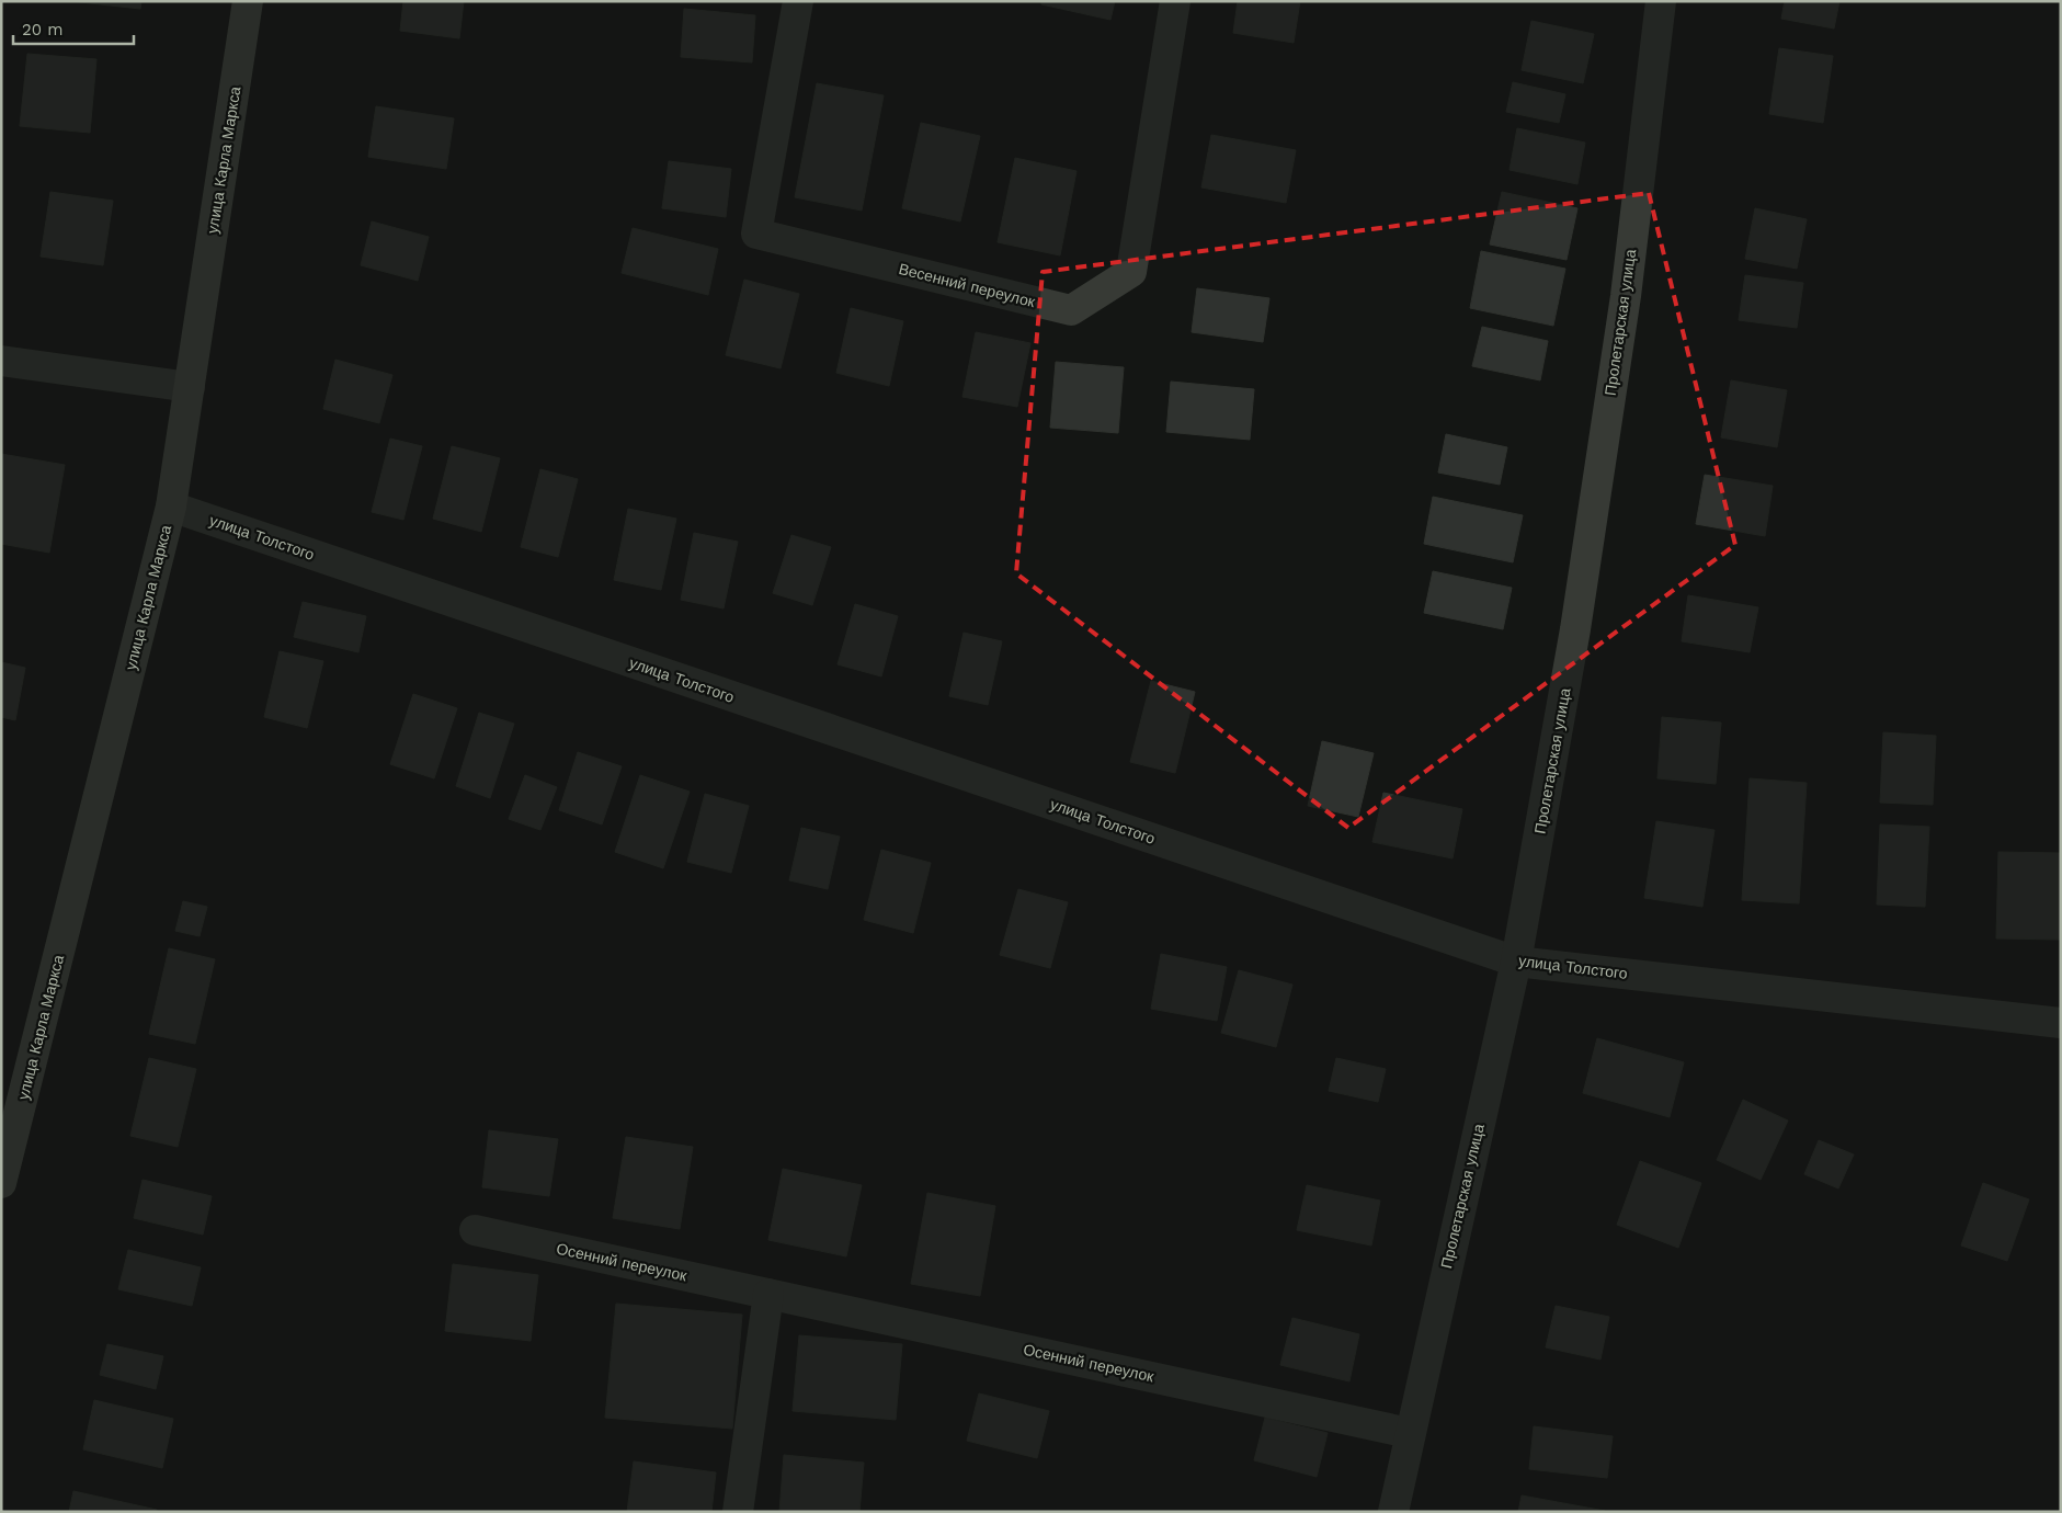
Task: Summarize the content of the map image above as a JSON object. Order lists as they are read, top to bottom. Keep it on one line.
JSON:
{"streets":{"main road":["улица Карла Маркса"],"street":["Весенний переулок","Пролетарская улица","улица Толстого","Осенний переулок"]},"crossings":[["улица Карла Маркса","улица Толстого"],["Пролетарская улица","улица Толстого"],["Пролетарская улица","Осенний переулок"]],"scale_bar":"20 m"}
